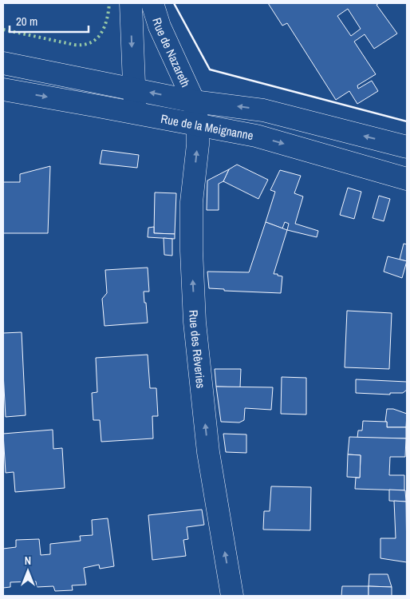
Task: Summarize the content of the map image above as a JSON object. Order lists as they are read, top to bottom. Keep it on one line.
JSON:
{"streets":{"street":["Rue de Nazareth","Rue de la Meignanne","Rue des Rêveries"]},"crossings":[["Rue de Nazareth","Rue de la Meignanne"],["Rue de Nazareth","Rue des Rêveries"],["Rue de la Meignanne","Rue des Rêveries"]],"one_way":["Rue des Rêveries"],"scale_bar":"20 m","north":"top"}
